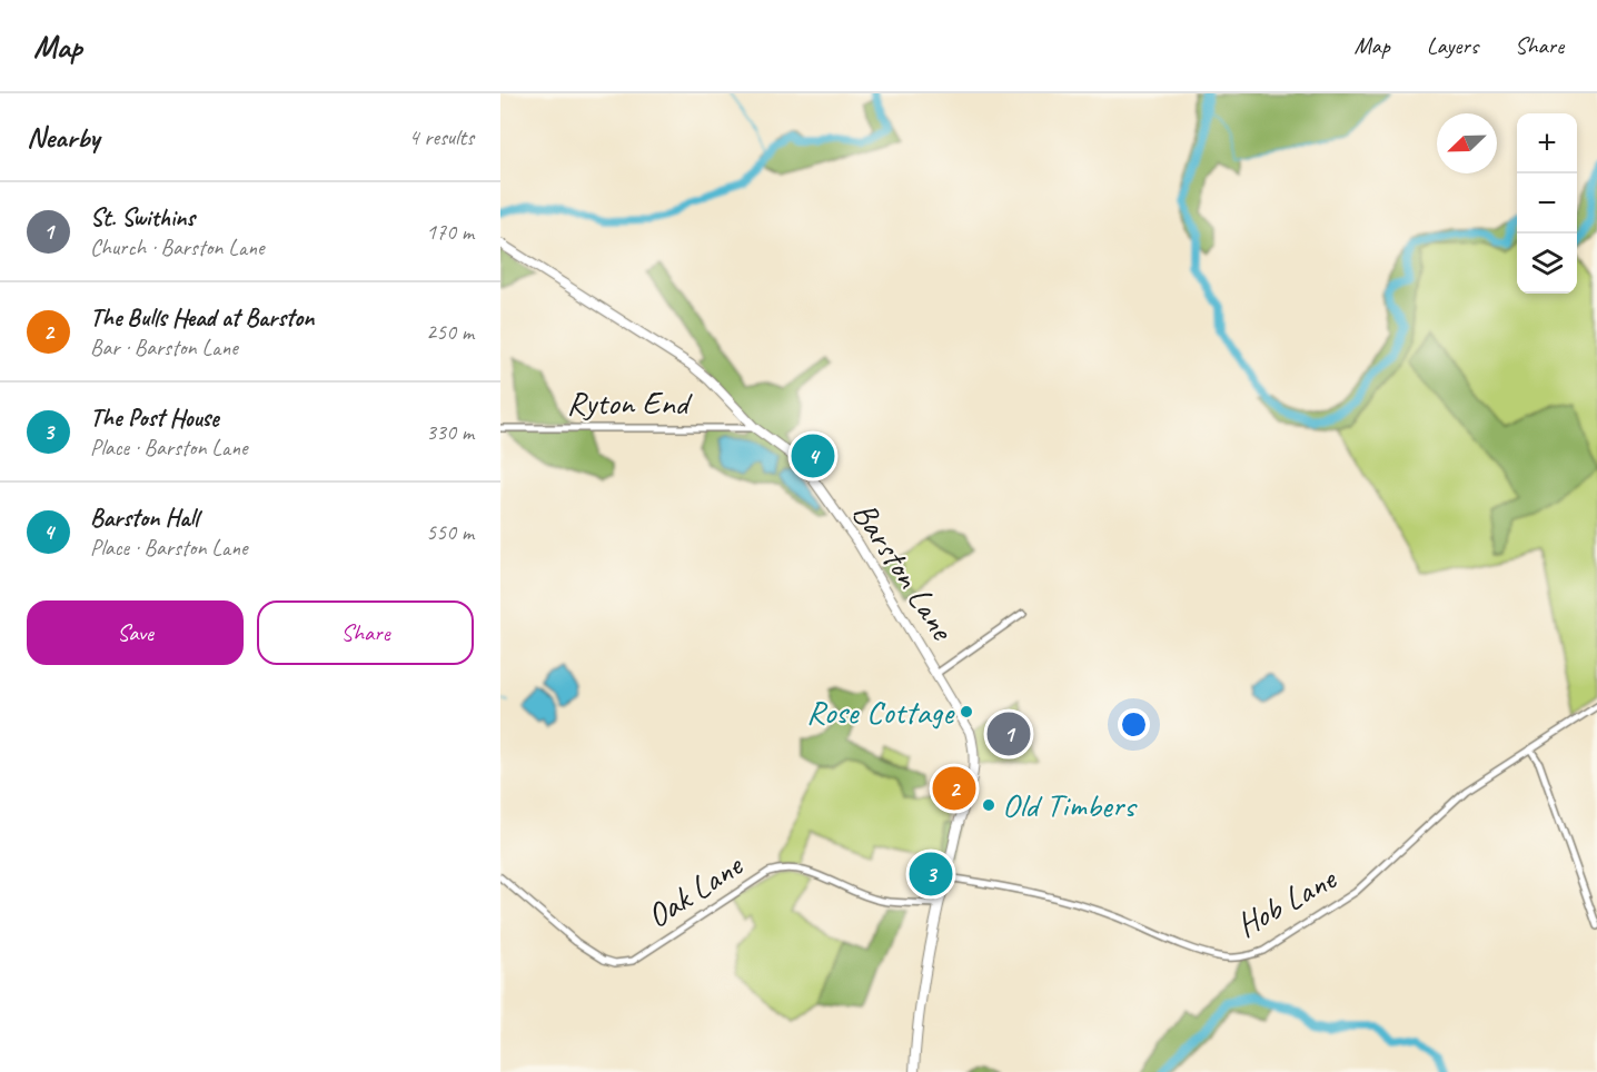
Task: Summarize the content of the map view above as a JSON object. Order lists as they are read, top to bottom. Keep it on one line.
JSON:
{"streets":{"street":["Ryton End","Barston Lane","Oak Lane","Hob Lane"]},"crossings":[["Ryton End","Barston Lane"],["Barston Lane","Oak Lane"],["Barston Lane","Hob Lane"]],"places":["Rose Cottage","Old Timbers"],"north":"bottom left","page":{"header":"Map","nav":["Map","Layers","Share"],"heading":["Nearby","4 results"],"map_buttons":["+","−"],"list":[{"mark":"1","name":"St. Swithins","note":"Church · Barston Lane","value":"170 m"},{"mark":"2","name":"The Bulls Head at Barston","note":"Bar · Barston Lane","value":"250 m"},{"mark":"3","name":"The Post House","note":"Place · Barston Lane","value":"330 m"},{"mark":"4","name":"Barston Hall","note":"Place · Barston Lane","value":"550 m"}],"pins":["4","1","2","3"],"buttons":["Save","Share"]}}
